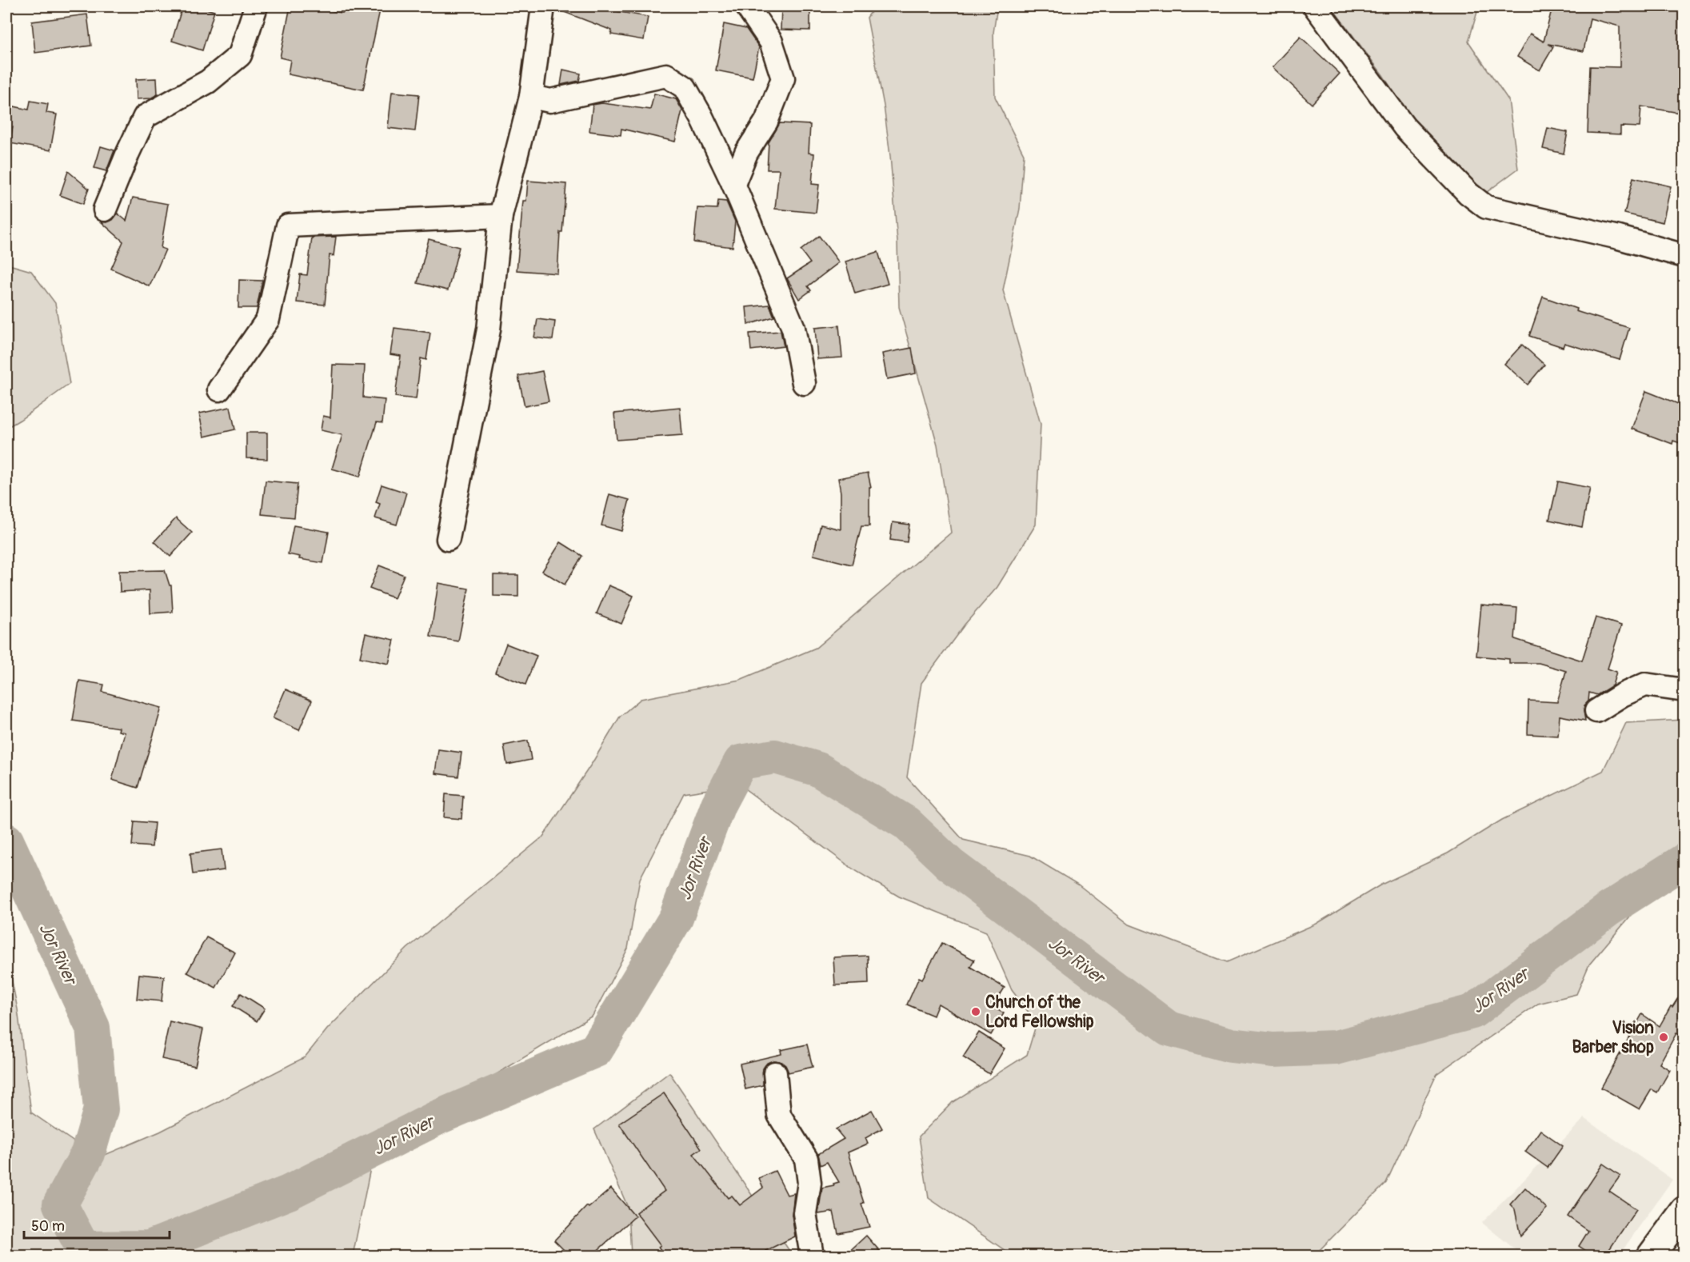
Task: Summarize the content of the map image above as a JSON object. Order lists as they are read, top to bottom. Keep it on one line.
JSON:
{"water":["Jor River"],"places":["Church of the Lord Fellowship","Vision Barber shop"],"scale_bar":"50 m"}
